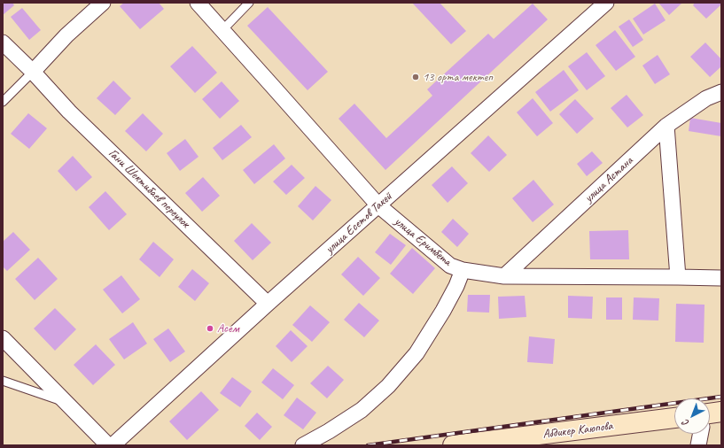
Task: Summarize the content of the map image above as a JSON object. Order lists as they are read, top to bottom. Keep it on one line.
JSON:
{"streets":{"street":["улица Астана","Гани Шектибаев переулок","улица Есетов Такей","улица Еримбета","Абдикер Каюпова"]},"crossings":[["улица Астана","улица Еримбета"],["Гани Шектибаев переулок","улица Есетов Такей"],["улица Есетов Такей","улица Еримбета"]],"places":["13 орта мектеп","Асем"],"north":"bottom left"}
